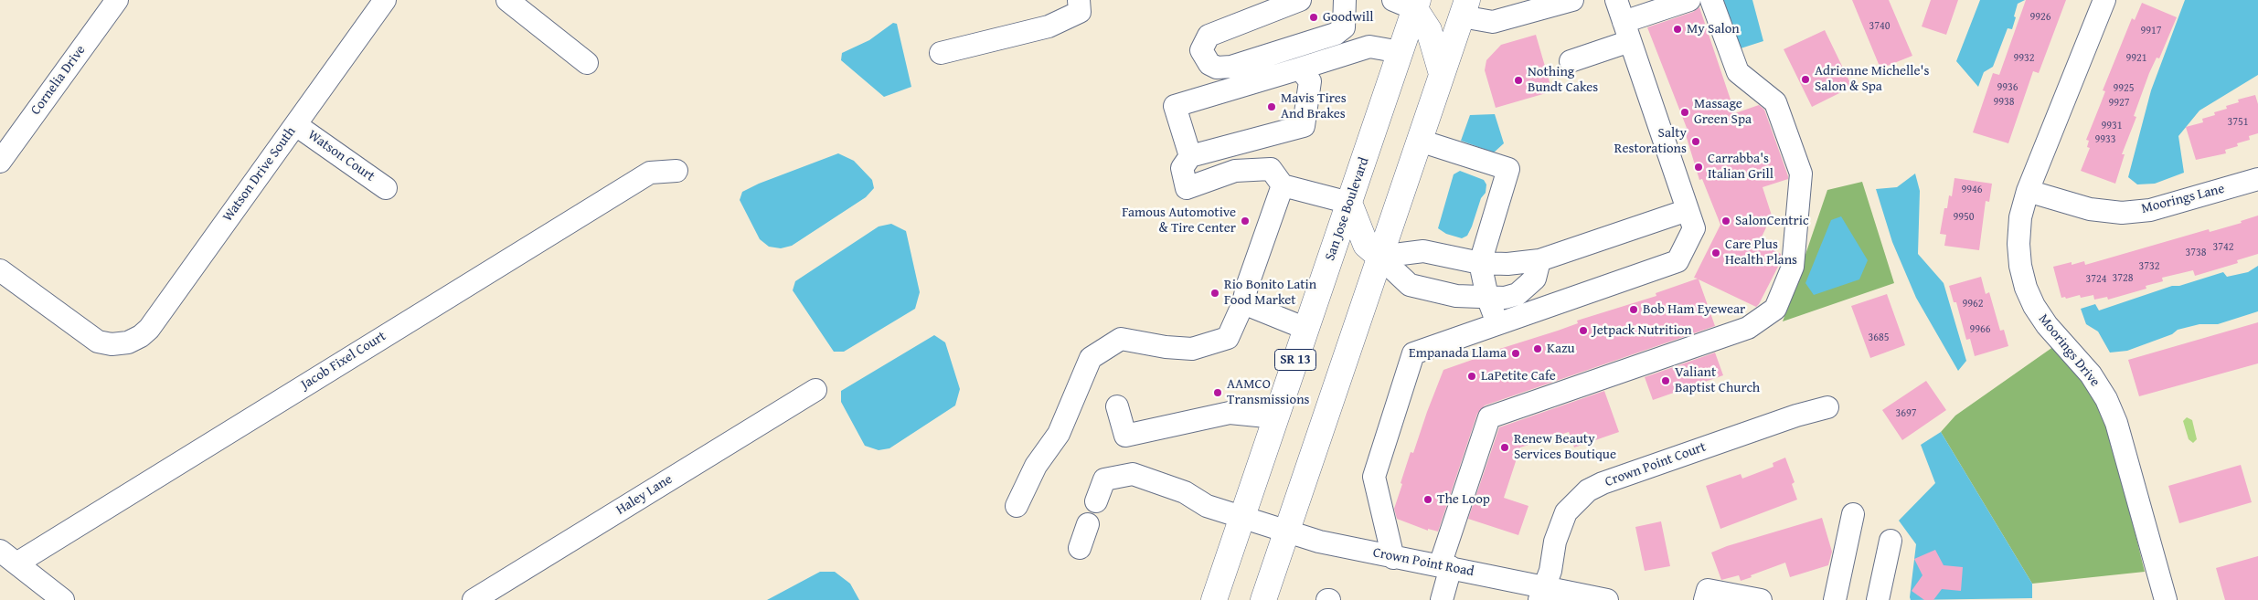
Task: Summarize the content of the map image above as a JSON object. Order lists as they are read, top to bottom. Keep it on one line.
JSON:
{"streets":{"main road":["San Jose Boulevard","SR 13"],"street":["Cornelia Drive","Watson Court","Watson Drive South","Moorings Lane","Moorings Drive","Jacob Fixel Court","Crown Point Court","Haley Lane","Crown Point Road"]},"crossings":[["Watson Court","Watson Drive South"],["Moorings Lane","Moorings Drive"],["San Jose Boulevard","Crown Point Road"],["Crown Point Court","Crown Point Road"]],"places":["Goodwill","My Salon","Adrienne Michelle's Salon & Spa","Nothing Bundt Cakes","Mavis Tires And Brakes","Massage Green Spa","Salty Restorations","Carrabba's Italian Grill","Famous Automotive & Tire Center","SalonCentric","Care Plus Health Plans","Rio Bonito Latin Food Market","Bob Ham Eyewear","Jetpack Nutrition","Kazu","Empanada Llama","LaPetite Cafe","Valiant Baptist Church","AAMCO Transmissions","Renew Beauty Services Boutique","The Loop"],"house_numbers":["9926","3740","9917","9932","9921","9936","9925","9938","9927","3751","9931","9933","9946","9950","3742","3738","3732","3728","3724","9962","9966","3685","3697"]}
